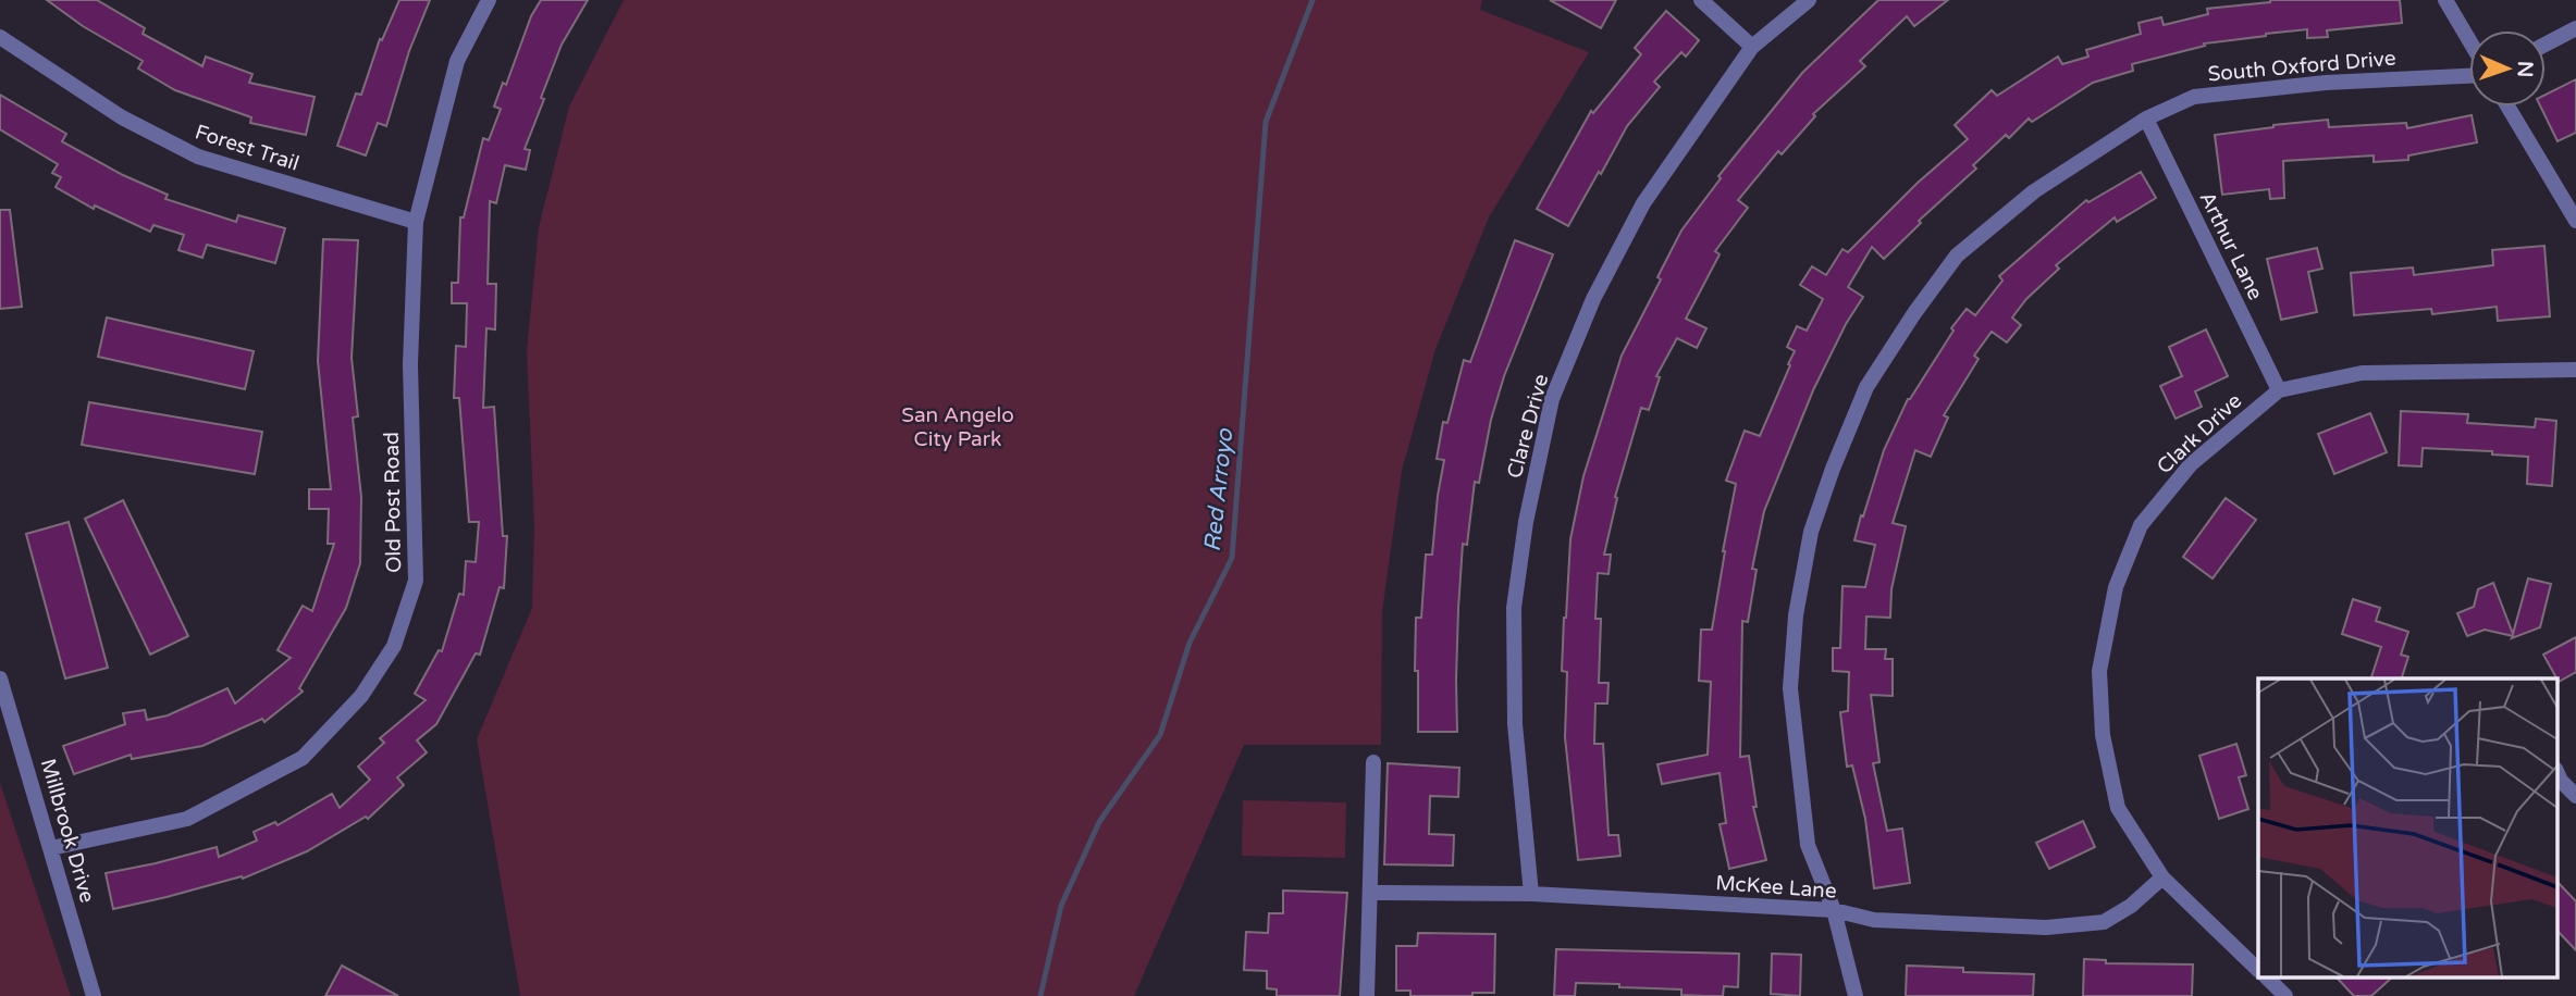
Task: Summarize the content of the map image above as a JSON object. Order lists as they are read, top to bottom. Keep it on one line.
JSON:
{"streets":{"street":["South Oxford Drive","Forest Trail","Arthur Lane","Clare Drive","Clark Drive","Old Post Road","Millbrook Drive","McKee Lane"]},"crossings":[["South Oxford Drive","Arthur Lane"],["South Oxford Drive","McKee Lane"],["Forest Trail","Old Post Road"],["Arthur Lane","Clark Drive"],["Clare Drive","McKee Lane"],["Clark Drive","McKee Lane"],["Old Post Road","Millbrook Drive"]],"water":["Red Arroyo"],"parks":["San Angelo City Park"],"north":"right"}
